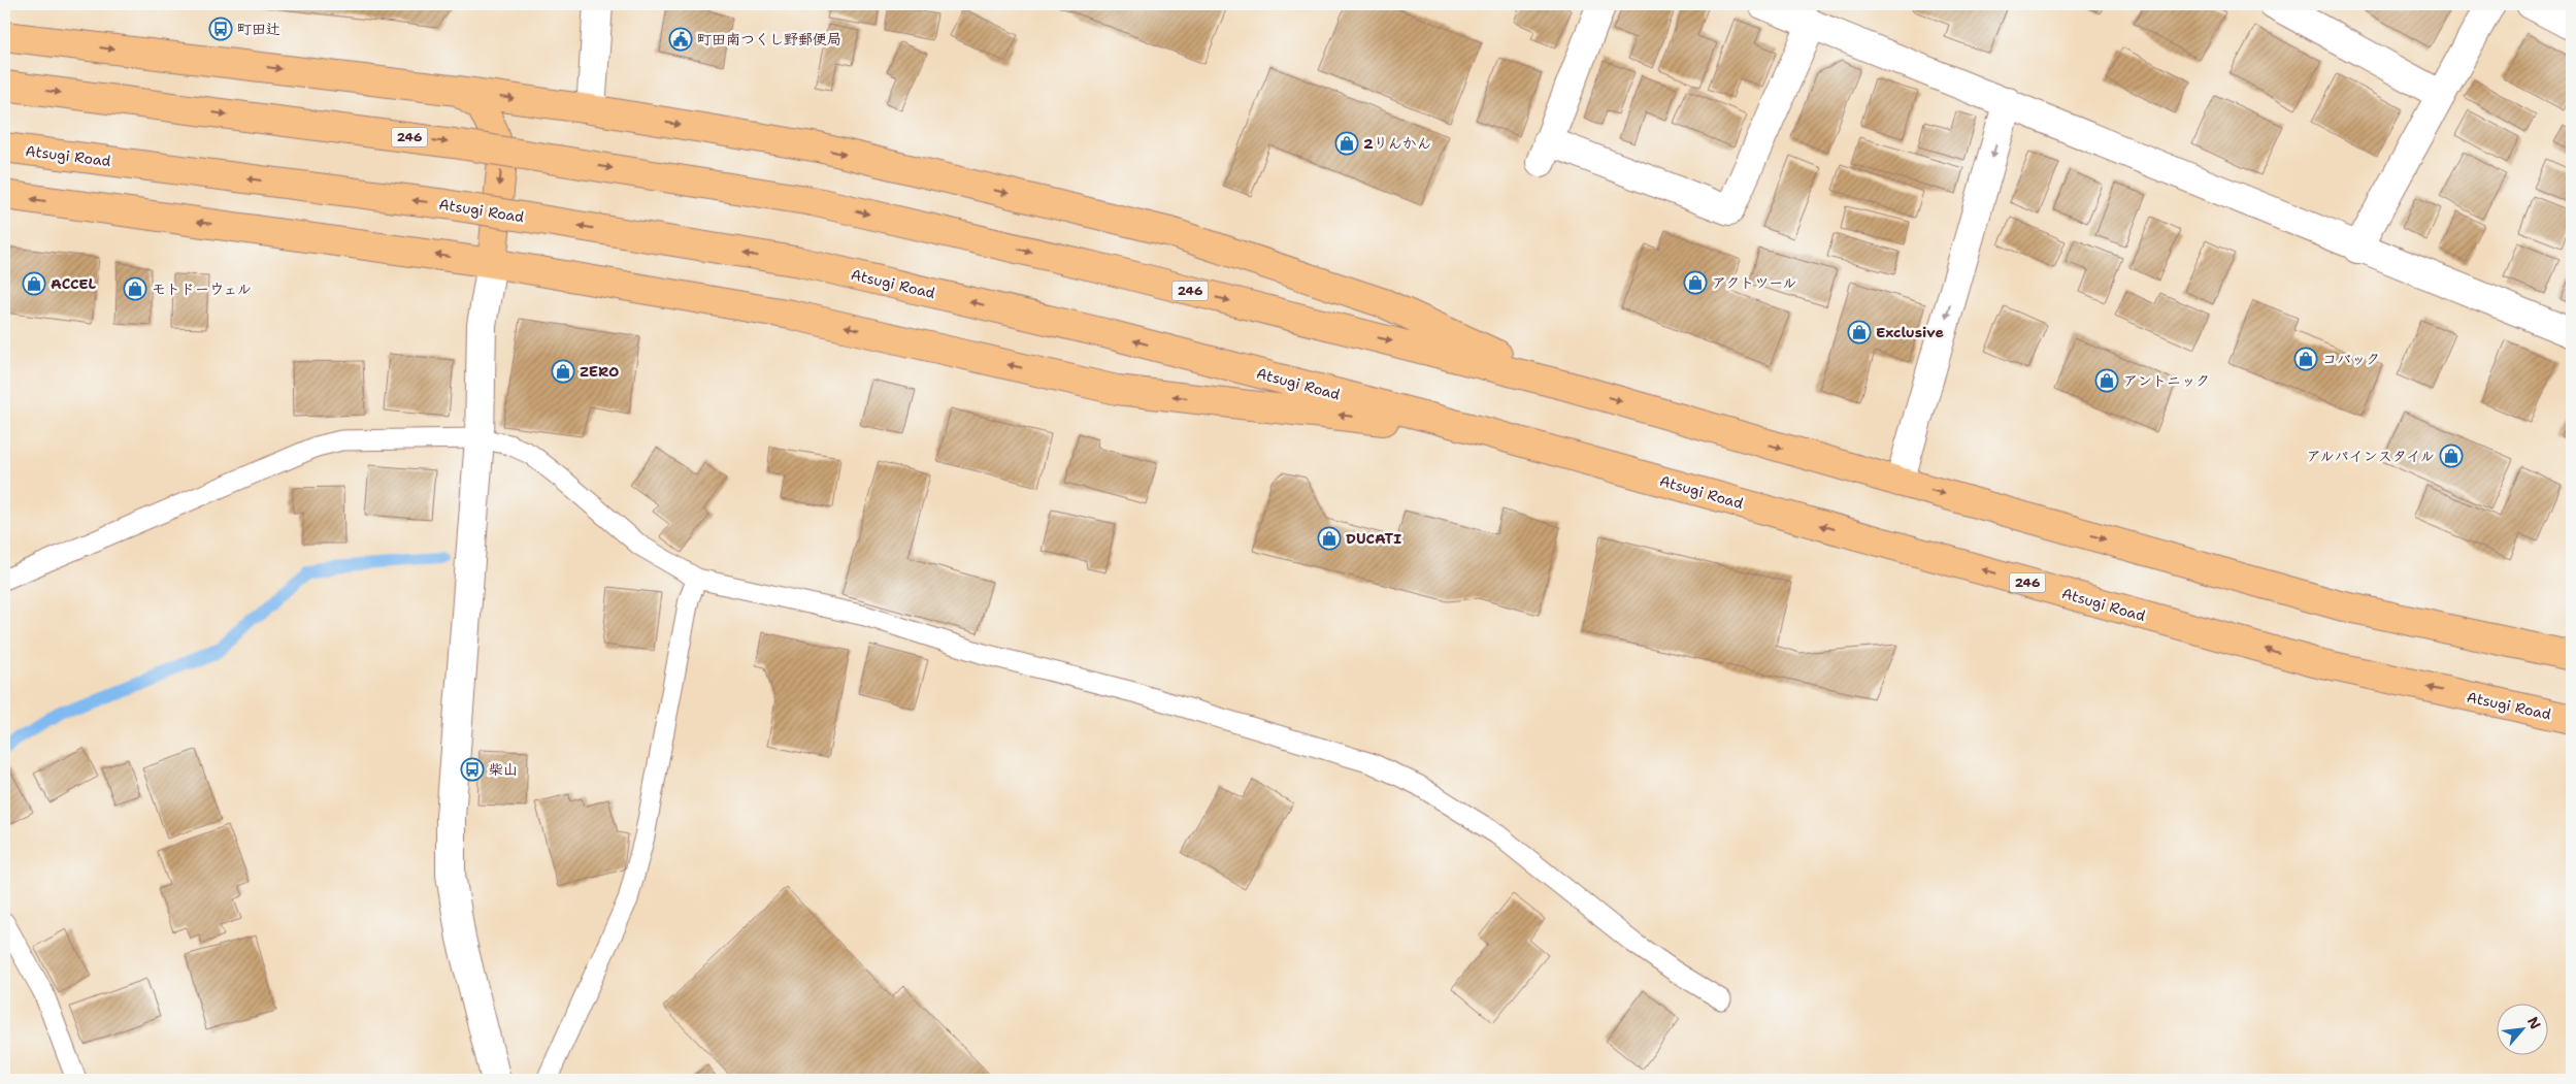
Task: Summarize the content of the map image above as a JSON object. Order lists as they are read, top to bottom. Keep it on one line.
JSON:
{"streets":{"highway":["246","Atsugi Road"]},"places":{"bus stop":["町田辻","柴山"],"public building":["町田南つくし野郵便局"],"shop":["2りんかん","アクトツール","ACCEL","モトドーウェル","Exclusive","コバック","ZERO","アントニック","アルパインスタイル","DUCATI"]},"north":"top right"}
